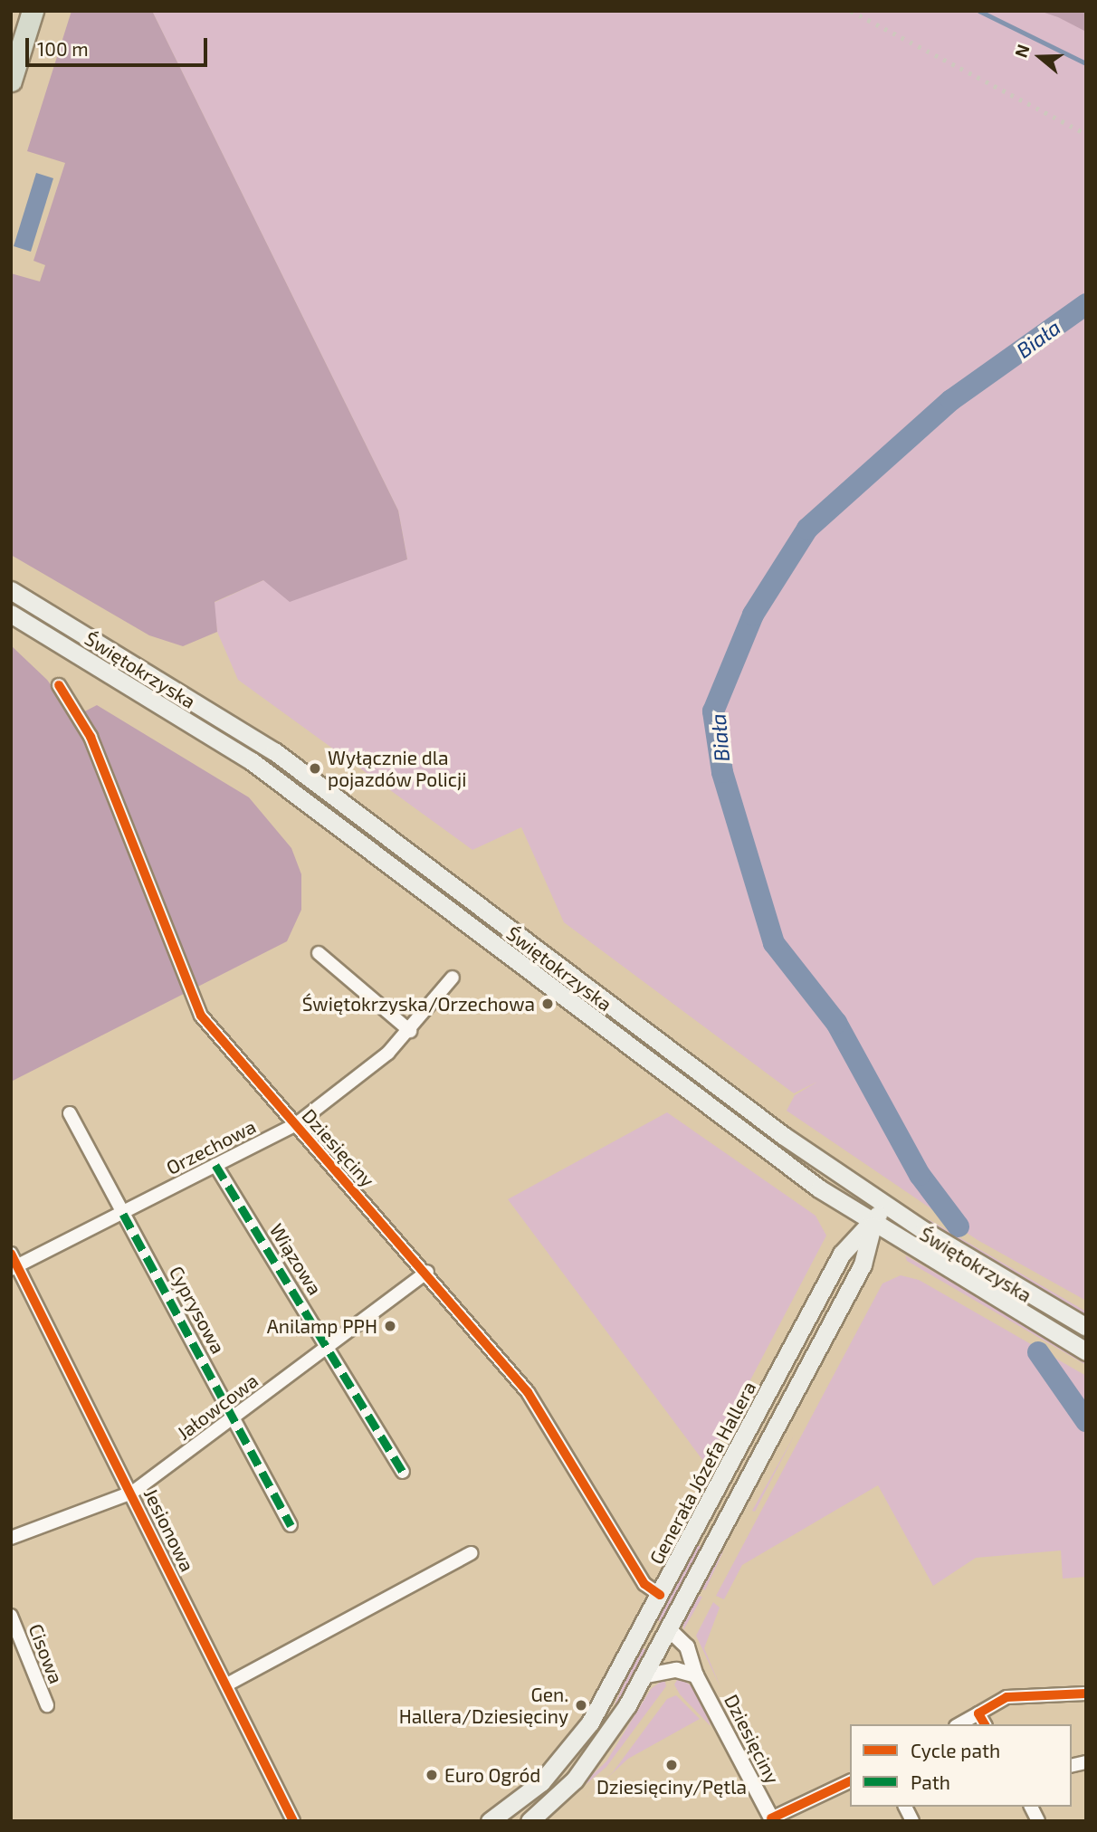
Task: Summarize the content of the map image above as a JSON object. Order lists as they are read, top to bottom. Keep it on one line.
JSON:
{"streets":{"main road":["Świętokrzyska","Generała Józefa Hallera"],"street":["Orzechowa","Dziesięciny","Wiązowa","Cyprysowa","Jałowcowa","Jesionowa","Cisowa"]},"crossings":[["Świętokrzyska","Generała Józefa Hallera"],["Orzechowa","Dziesięciny"],["Orzechowa","Wiązowa"],["Orzechowa","Cyprysowa"],["Orzechowa","Jesionowa"],["Dziesięciny","Jałowcowa"],["Dziesięciny","Generała Józefa Hallera"],["Wiązowa","Jałowcowa"],["Cyprysowa","Jałowcowa"],["Jałowcowa","Jesionowa"]],"water":["Biała"],"places":["Wyłącznie dla pojazdów Policji","Świętokrzyska/Orzechowa","Anilamp PPH","Gen. Hallera/Dziesięciny","Dziesięciny/Pętla","Euro Ogród"],"legend":["Cycle path","Path"],"scale_bar":"100 m","north":"left"}
